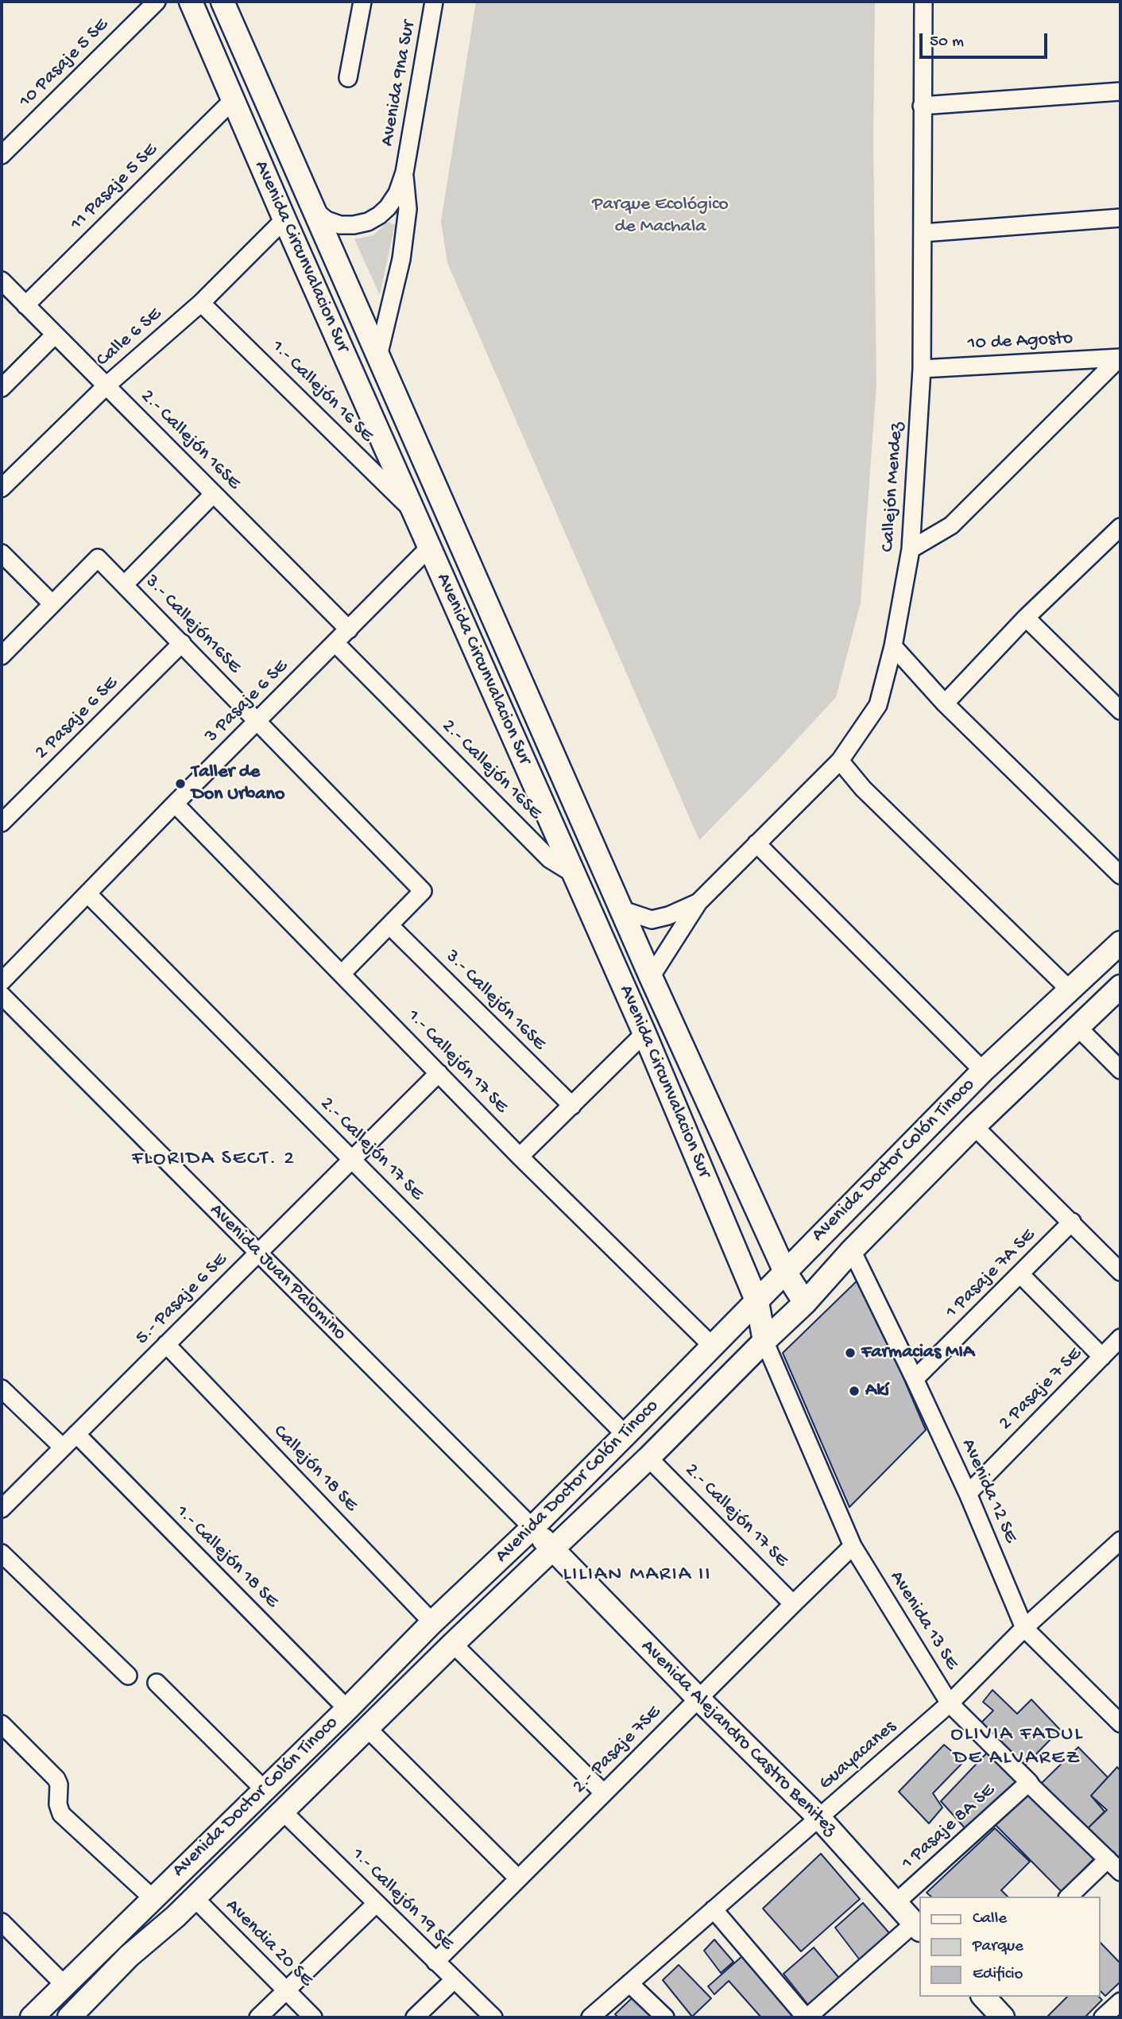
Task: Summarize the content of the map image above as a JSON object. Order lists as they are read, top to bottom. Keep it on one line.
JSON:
{"streets":{"main road":["Avenida Circunvalacion Sur","Avenida Doctor Colón Tinoco","Avenida Juan Palomino","Avenida Alejandro Castro Benitez"],"street":["10 Pasaje 5 SE","Avenida 9na Sur","11 Pasaje 5 SE","Calle 6 SE","10 de Agosto","1.- Callejón 16 SE","2.- Callejón 16SE","Callejón Mendez","3.- Callejón16SE","3 Pasaje 6 SE","2 Pasaje 6 SE","3.- Callejón 16SE","1.- Callejón 17 SE","2.- Callejón 17 SE","1 Pasaje 7A SE","5.- Pasaje 6 SE","2 Pasaje 7 SE","Callejón 18 SE","Avenida 12 SE","1.- Callejón 18 SE","Avenida 13 SE","2.- Pasaje 7SE","Guayacanes","1 Pasaje 8A SE","1.- Callejón 19 SE","Avendia 20 SE"]},"crossings":[["Avenida 9na Sur","Avenida Circunvalacion Sur"],["11 Pasaje 5 SE","Avenida Circunvalacion Sur"],["11 Pasaje 5 SE","2.- Callejón 16SE"],["Avenida Circunvalacion Sur","Calle 6 SE"],["Avenida Circunvalacion Sur","1.- Callejón 16 SE"],["Avenida Circunvalacion Sur","2.- Callejón 16SE"],["Avenida Circunvalacion Sur","Callejón Mendez"],["Avenida Circunvalacion Sur","3 Pasaje 6 SE"],["Avenida Circunvalacion Sur","Avenida Doctor Colón Tinoco"],["Avenida Circunvalacion Sur","Avenida 13 SE"],["Calle 6 SE","1.- Callejón 16 SE"],["Calle 6 SE","2.- Callejón 16SE"],["10 de Agosto","Callejón Mendez"],["2.- Callejón 16SE","3 Pasaje 6 SE"],["3.- Callejón16SE","3 Pasaje 6 SE"],["3.- Callejón16SE","2 Pasaje 6 SE"],["3 Pasaje 6 SE","1.- Callejón 17 SE"],["3 Pasaje 6 SE","2.- Callejón 17 SE"],["1.- Callejón 17 SE","Avenida Doctor Colón Tinoco"],["1.- Callejón 17 SE","5.- Pasaje 6 SE"],["2.- Callejón 17 SE","Avenida Doctor Colón Tinoco"],["2.- Callejón 17 SE","5.- Pasaje 6 SE"],["2.- Callejón 17 SE","2.- Pasaje 7SE"],["Avenida Doctor Colón Tinoco","Avenida Juan Palomino"],["Avenida Doctor Colón Tinoco","Callejón 18 SE"],["Avenida Doctor Colón Tinoco","Avenida 12 SE"],["Avenida Doctor Colón Tinoco","1.- Callejón 18 SE"],["Avenida Doctor Colón Tinoco","Avenida 13 SE"],["Avenida Doctor Colón Tinoco","Avenida Alejandro Castro Benitez"],["Avenida Doctor Colón Tinoco","1.- Callejón 19 SE"],["Avenida Doctor Colón Tinoco","Avendia 20 SE"],["Avenida Juan Palomino","5.- Pasaje 6 SE"],["Avenida Juan Palomino","Avenida Alejandro Castro Benitez"],["1 Pasaje 7A SE","Avenida 12 SE"],["5.- Pasaje 6 SE","Callejón 18 SE"],["5.- Pasaje 6 SE","1.- Callejón 18 SE"],["2 Pasaje 7 SE","Avenida 12 SE"],["Avenida 12 SE","Guayacanes"],["Avenida 13 SE","2.- Pasaje 7SE"],["Avenida 13 SE","Guayacanes"],["Avenida 13 SE","1 Pasaje 8A SE"],["Avenida Alejandro Castro Benitez","2.- Pasaje 7SE"],["Avenida Alejandro Castro Benitez","Guayacanes"],["Avenida Alejandro Castro Benitez","1 Pasaje 8A SE"],["2.- Pasaje 7SE","1.- Callejón 19 SE"]],"districts":["FLORIDA SECT. 2","LILIAN MARIA II","OLIVIA FADUL DE ALVAREZ"],"parks":["Parque Ecológico de Machala"],"places":["Taller de Don Urbano","Farmacias MIA","Akí"],"legend":["Calle","Parque","Edificio"],"scale_bar":"50 m"}
